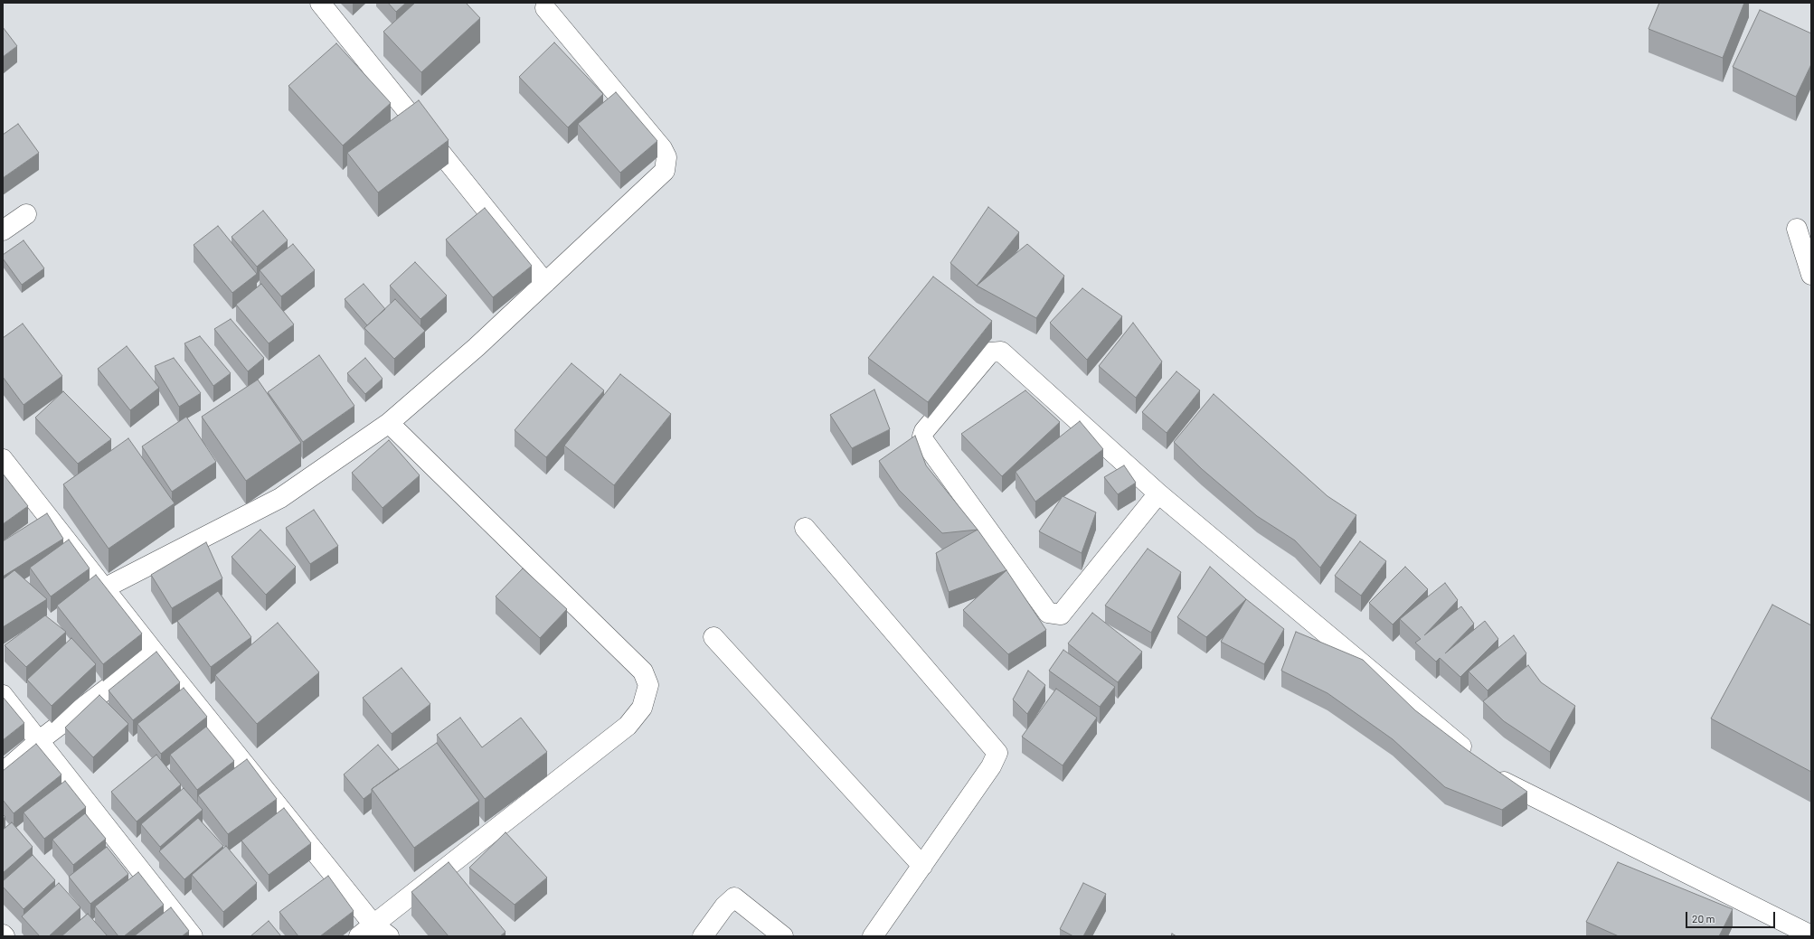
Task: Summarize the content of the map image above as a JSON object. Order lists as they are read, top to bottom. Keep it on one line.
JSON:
{"scale_bar":"20 m"}
